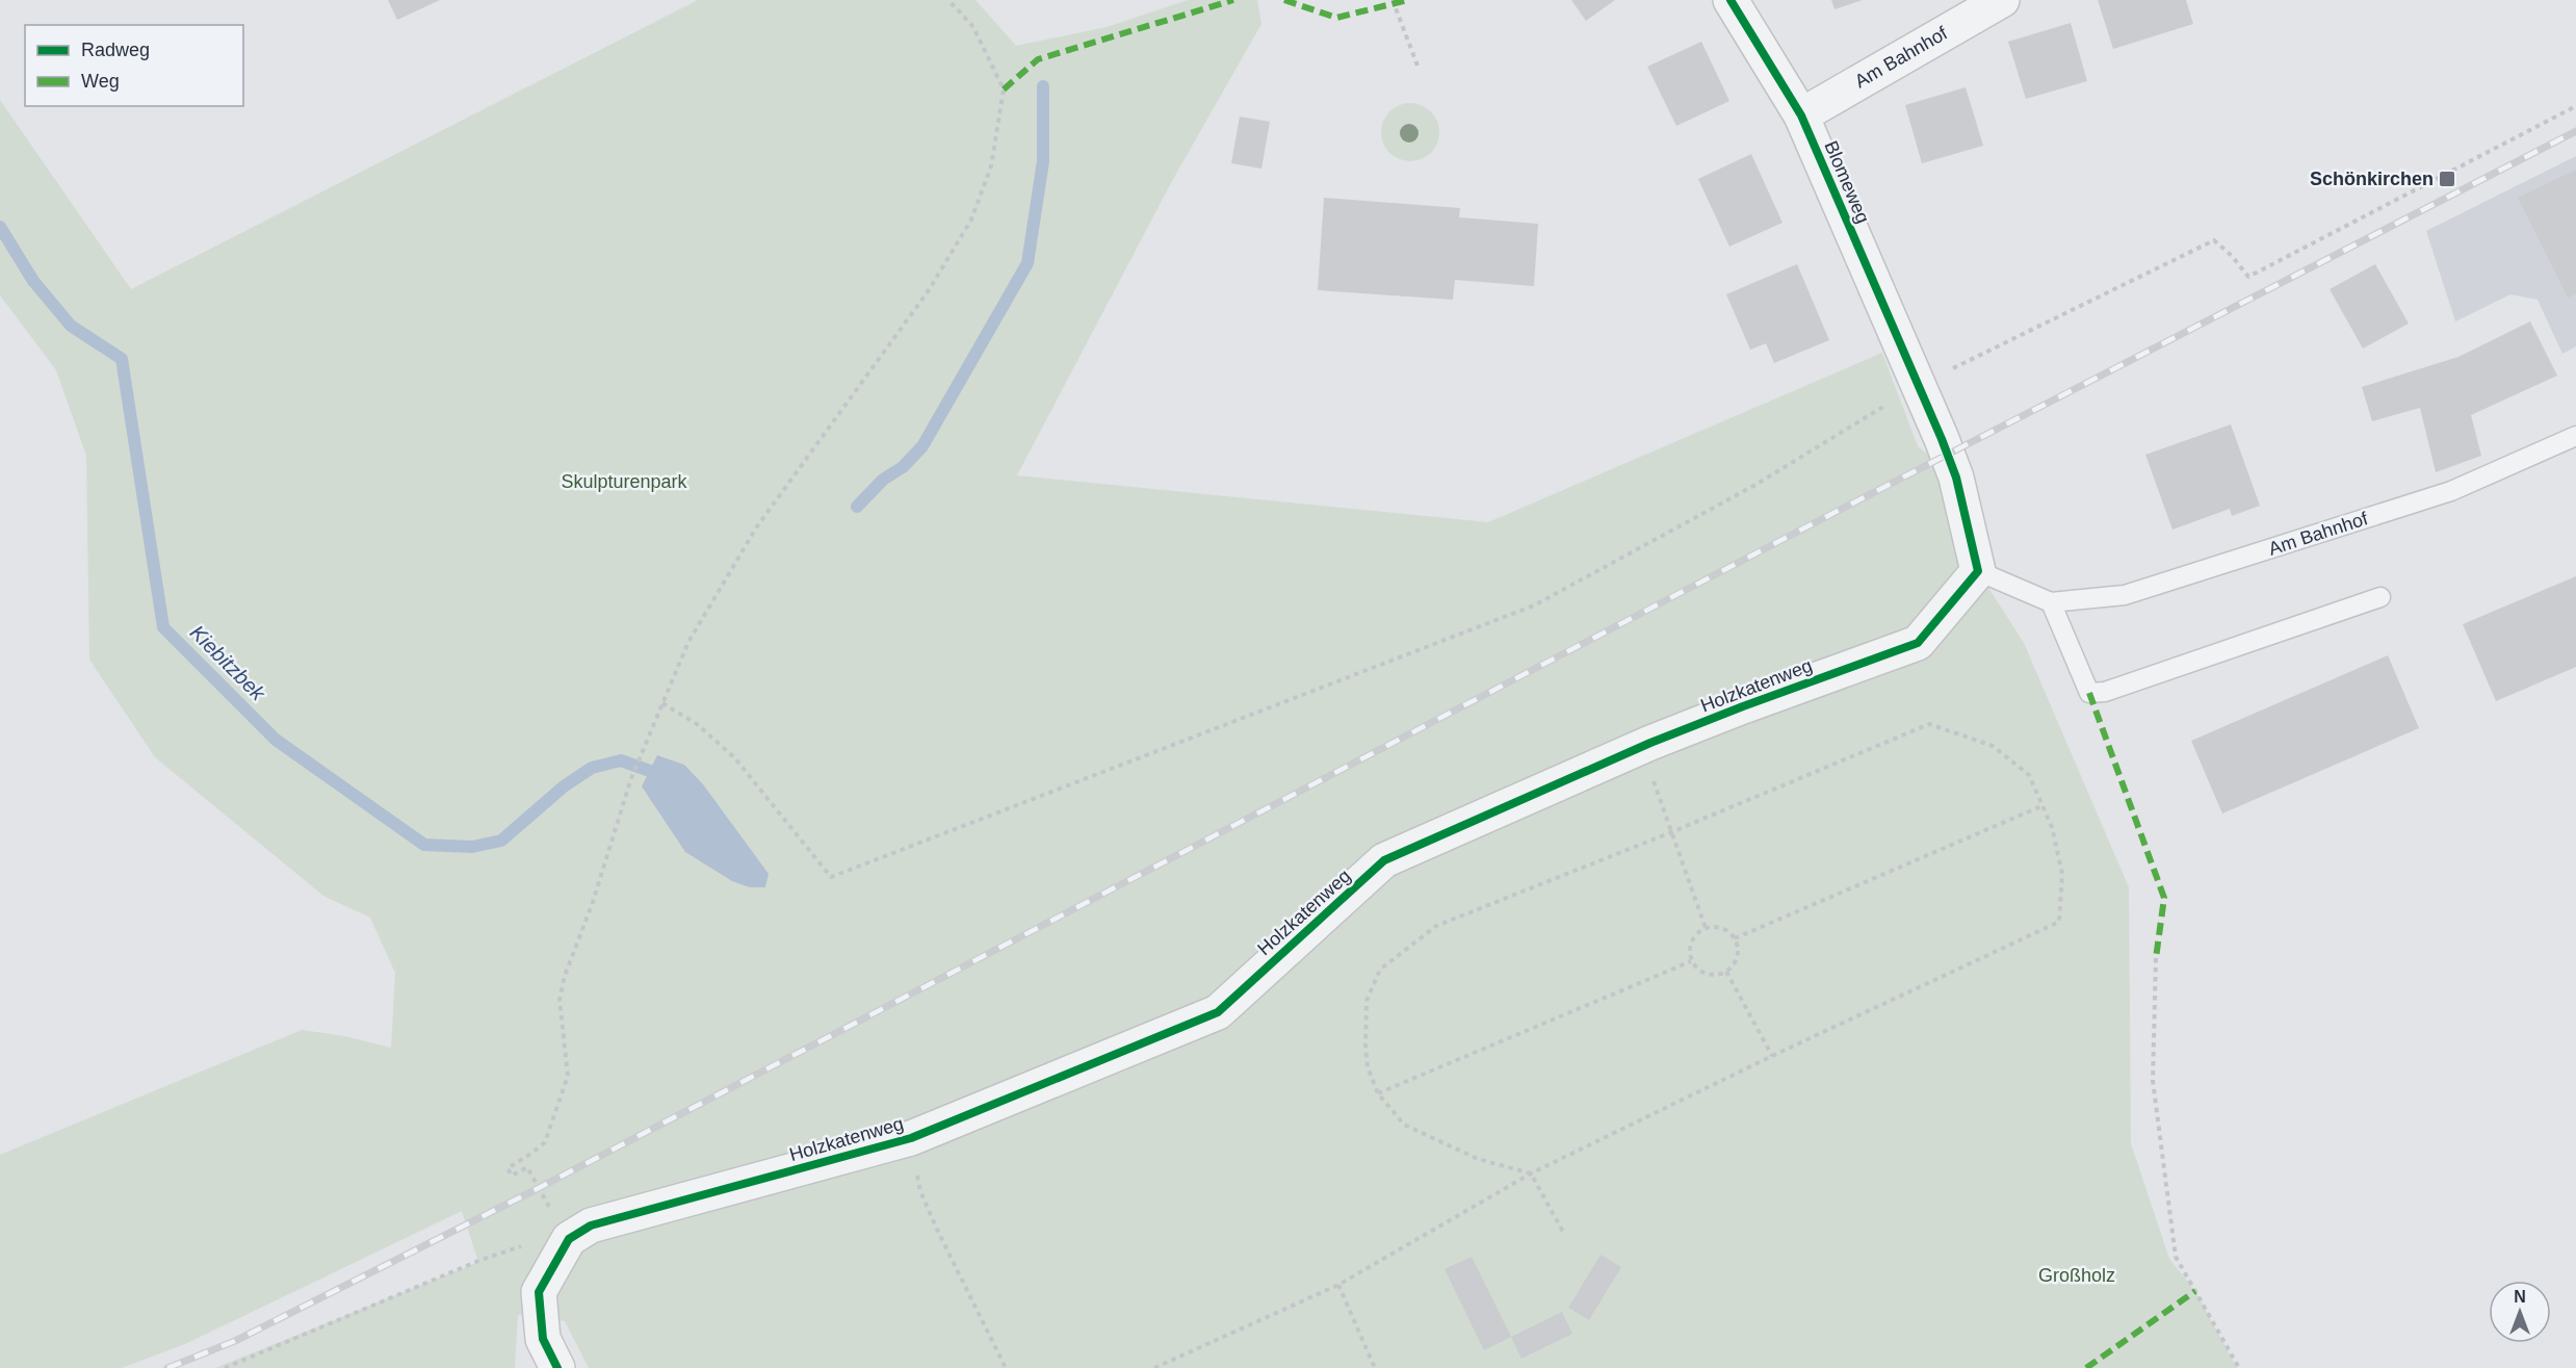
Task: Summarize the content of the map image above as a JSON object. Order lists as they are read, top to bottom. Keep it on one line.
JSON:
{"streets":{"street":["Am Bahnhof","Blomeweg","Holzkatenweg"]},"crossings":[["Am Bahnhof","Blomeweg"],["Am Bahnhof","Holzkatenweg"]],"water":["Kiebitzbek"],"parks":["Skulpturenpark","Großholz"],"places":{"transit":["Schönkirchen"]},"legend":["Radweg","Weg"],"north":"top"}
